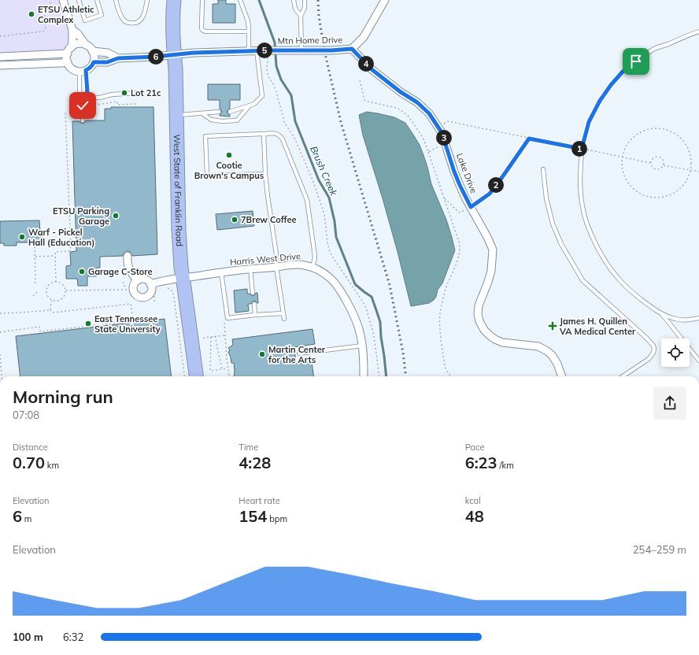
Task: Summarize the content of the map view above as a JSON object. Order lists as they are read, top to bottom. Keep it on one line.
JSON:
{"streets":{"highway":["West State of Franklin Road"],"street":["Mtn Home Drive","Lake Drive","Harris West Drive"]},"crossings":[["Mtn Home Drive","Lake Drive"],["Mtn Home Drive","West State of Franklin Road"],["West State of Franklin Road","Harris West Drive"]],"water":["Brush Creek"],"places":{"other":["ETSU Athletic Complex","Lot 21c","Cootie Brown's Campus","ETSU Parking Garage","7Brew Coffee","Warf - Pickel Hall (Education)","Garage C-Store","East Tennessee State University","Martin Center for the Arts"],"health":["James H. Quillen VA Medical Center"]},"page":{"pins":["5","6","4","3","1","2"],"heading":["Morning run","07:08"],"stats":[["Distance","0.70 km"],["Time","4:28"],["Pace","6:23 /km"],["Elevation","6 m"],["Heart rate","154 bpm"],["kcal","48"]],"chart":["Elevation","254–259 m"],"list":[{"name":"100 m","note":"6:32"}]}}
